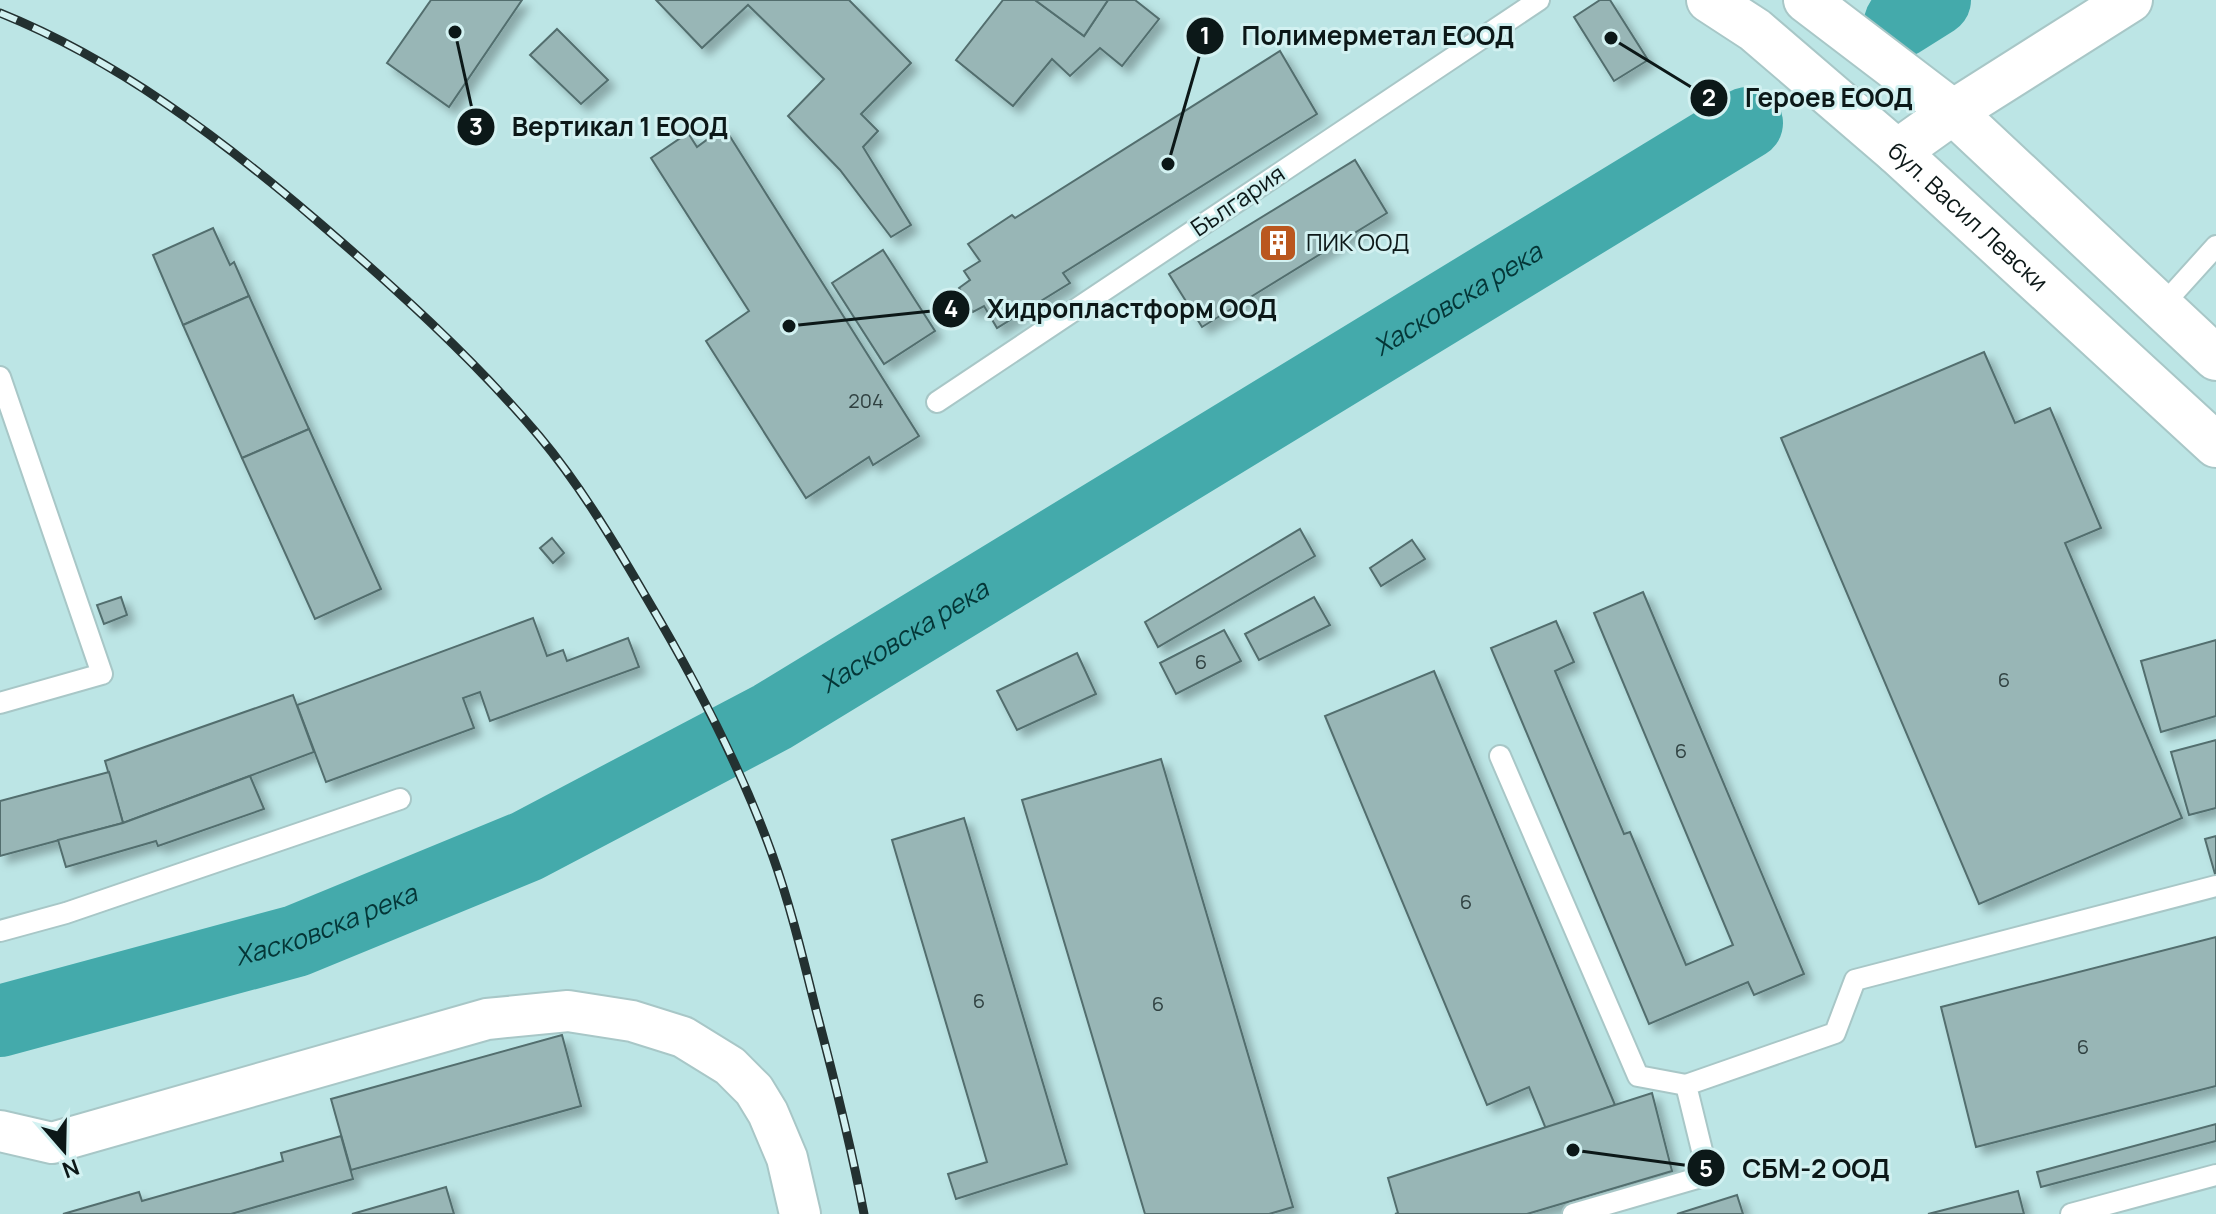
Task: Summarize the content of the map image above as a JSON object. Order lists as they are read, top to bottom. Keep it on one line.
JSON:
{"streets":{"main road":["бул. Васил Левски"],"lane":["България"]},"water":["Хасковска река"],"places":{"other":["Вертикал 1 ЕООД","Героев ЕООД","Полимерметал ЕООД","Хидропластформ ООД","СБМ-2 ООД"],"building":["ПИК ООД"]},"house_numbers":["204","6","6","6","6","6","6","6"],"north":"bottom"}
